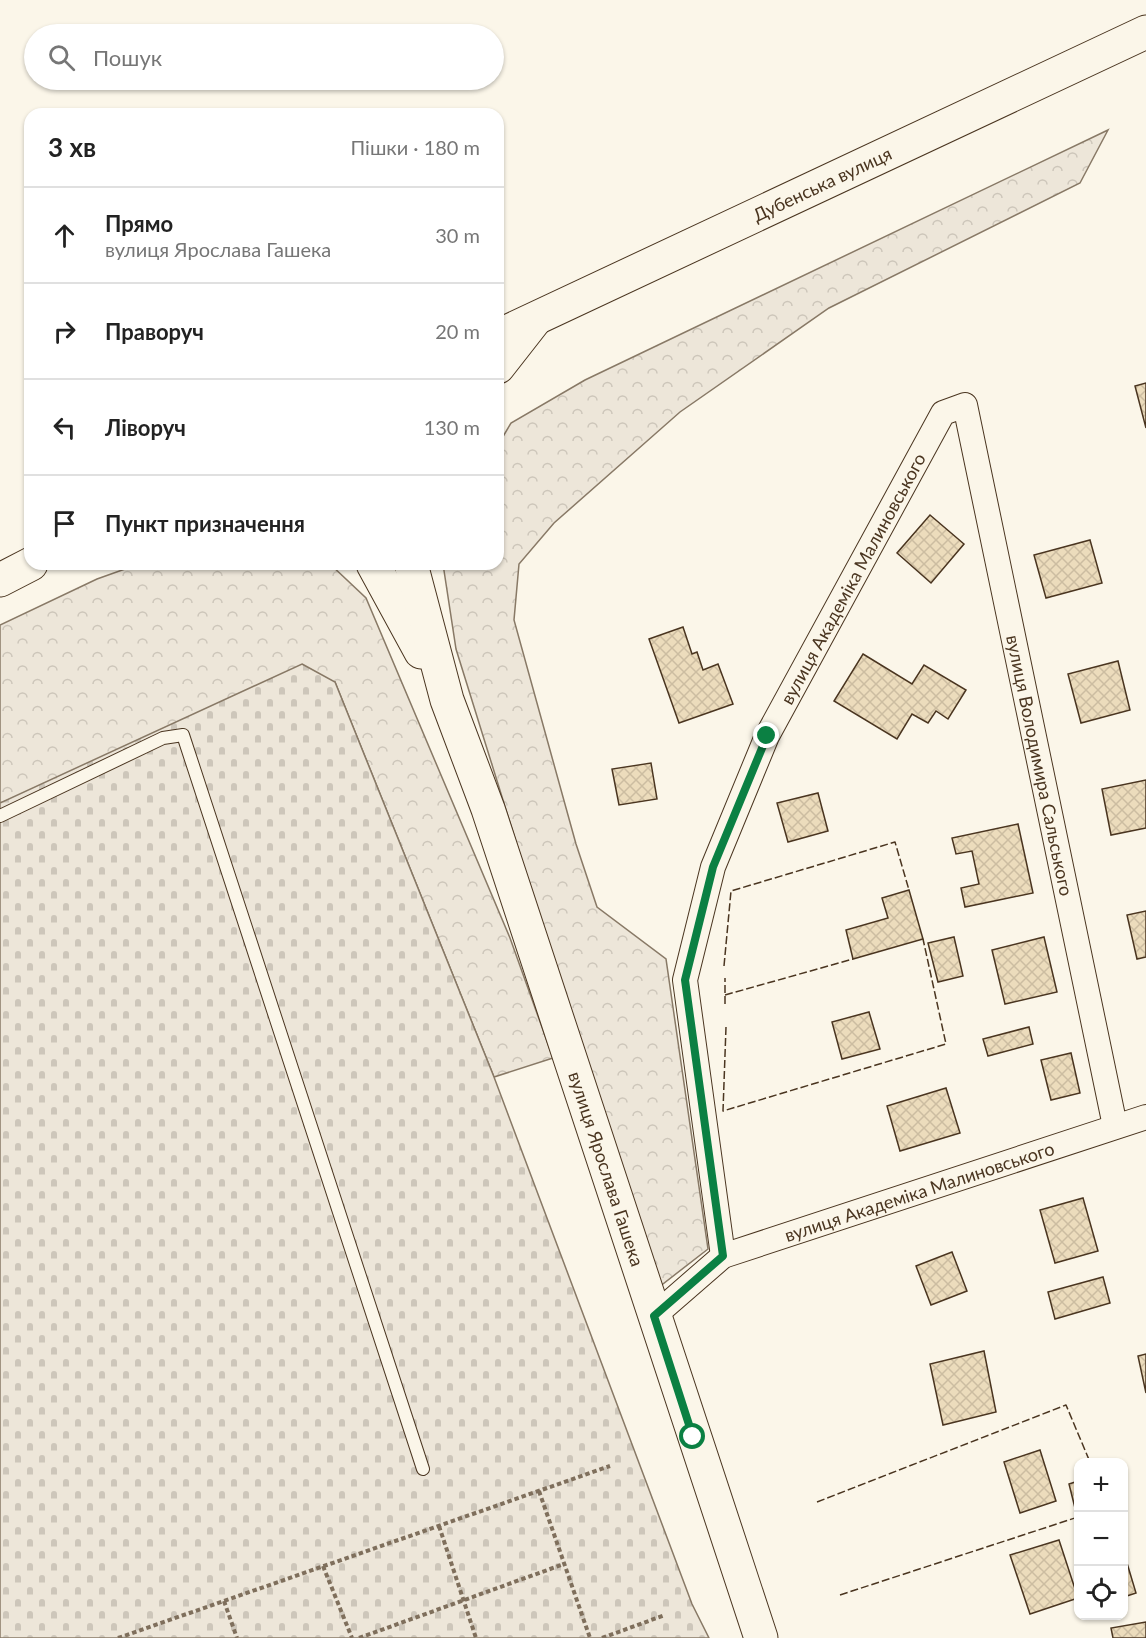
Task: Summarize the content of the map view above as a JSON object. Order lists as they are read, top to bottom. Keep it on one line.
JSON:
{"streets":{"main road":["Дубенська вулиця","вулиця Ярослава Гашека"],"street":["вулиця Академіка Малиновського","вулиця Володимира Сальського"]},"crossings":[["вулиця Академіка Малиновського","вулиця Володимира Сальського"],["вулиця Академіка Малиновського","вулиця Ярослава Гашека"]],"page":{"search":"Пошук","heading":["3 хв","Пішки · 180 m"],"list":[["Прямо","вулиця Ярослава Гашека","30 m"],["Праворуч","20 m"],["Ліворуч","130 m"],"Пункт призначення"],"map_buttons":["+","−"]}}
